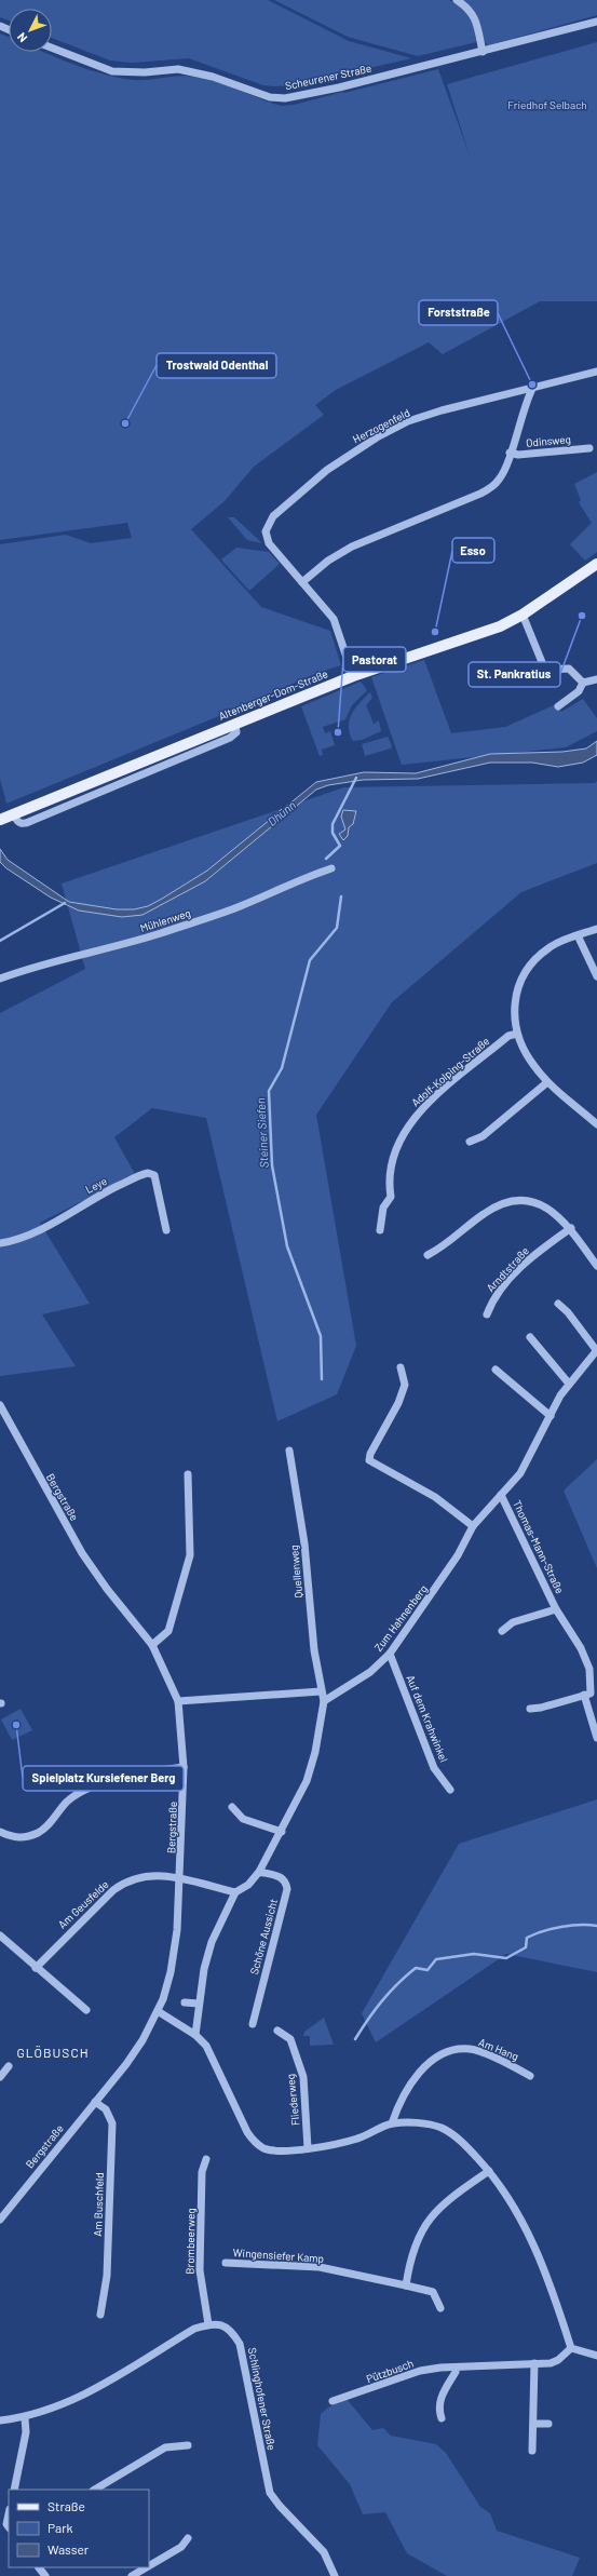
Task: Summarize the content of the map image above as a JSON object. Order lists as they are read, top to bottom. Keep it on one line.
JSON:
{"streets":{"main road":["Altenberger-Dom-Straße"],"street":["Scheurener Straße","Herzogenfeld","Odinsweg","Mühlenweg","Adolf-Kolping-Straße","Leye","Arndtstraße","Bergstraße","Thomas-Mann-Straße","Quellenweg","Zum Hahnenberg","Auf dem Krahwinkel","Am Geusfelde","Schöne Aussicht","Am Hang","Fliederweg","Am Buschfeld","Brombeerweg","Wingensiefer Kamp","Pützbusch","Schlinghofener Straße"]},"crossings":[["Herzogenfeld","Altenberger-Dom-Straße"],["Bergstraße","Am Geusfelde"],["Bergstraße","Am Buschfeld"],["Thomas-Mann-Straße","Zum Hahnenberg"],["Quellenweg","Zum Hahnenberg"],["Zum Hahnenberg","Auf dem Krahwinkel"],["Brombeerweg","Schlinghofener Straße"]],"districts":["GLÖBUSCH"],"water":["Dhünn","Steiner Siefen"],"parks":["Friedhof Selbach"],"places":["Forststraße","Trostwald Odenthal","St. Pankratius","Esso","Pastorat","Spielplatz Kursiefener Berg"],"legend":["Straße","Park","Wasser"],"north":"bottom left"}
